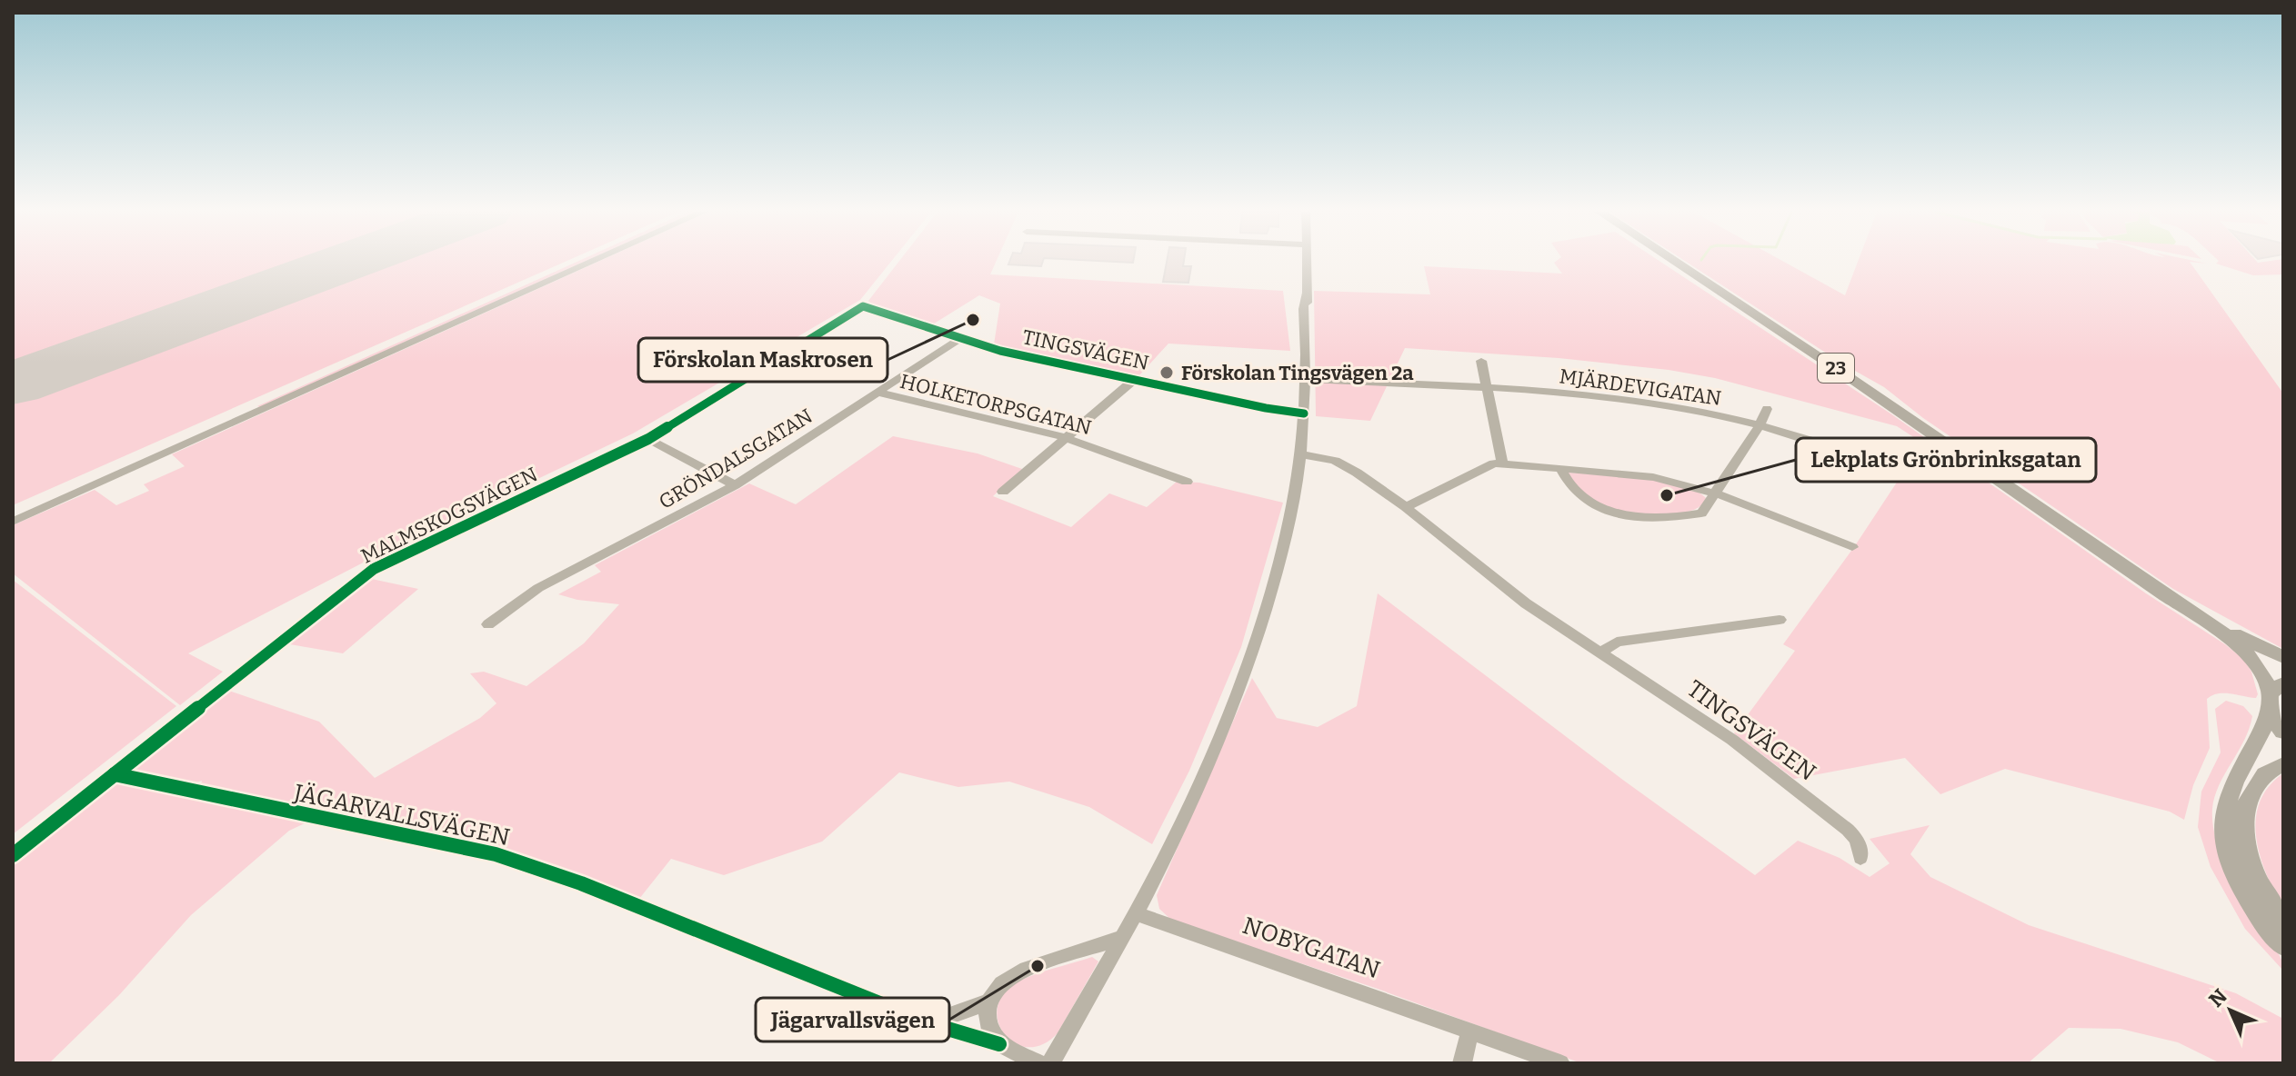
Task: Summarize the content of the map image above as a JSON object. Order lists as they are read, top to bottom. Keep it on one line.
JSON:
{"streets":{"main road":["23"],"street":["TINGSVÄGEN","MJÄRDEVIGATAN","HOLKETORPSGATAN","GRÖNDALSGATAN","MALMSKOGSVÄGEN","JÄGARVALLSVÄGEN","NOBYGATAN"]},"crossings":[["TINGSVÄGEN","GRÖNDALSGATAN"],["TINGSVÄGEN","MALMSKOGSVÄGEN"],["HOLKETORPSGATAN","GRÖNDALSGATAN"],["MALMSKOGSVÄGEN","JÄGARVALLSVÄGEN"]],"places":["Förskolan Maskrosen","Förskolan Tingsvägen 2a","Lekplats Grönbrinksgatan","Jägarvallsvägen"],"north":"top left"}
